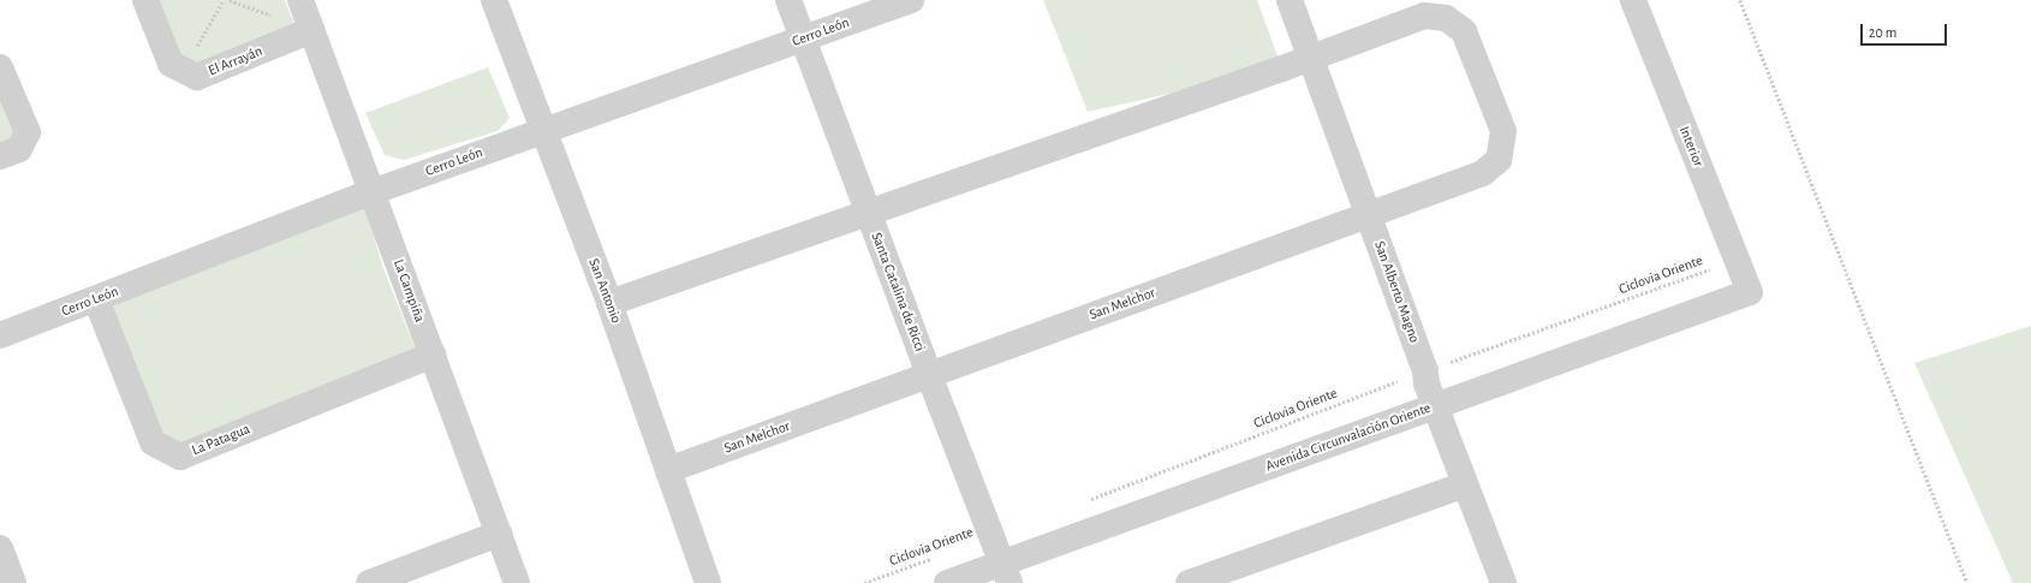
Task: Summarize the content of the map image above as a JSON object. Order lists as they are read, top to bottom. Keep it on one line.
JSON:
{"streets":{"street":["Cerro León","El Arrayán","Interior","La Campiña","San Antonio","Santa Catalina de Ricci","San Alberto Magno","San Melchor","Avenida Circunvalación Oriente","La Patagua"],"path":["Ciclovia Oriente"]},"crossings":[["Cerro León","La Campiña"],["Cerro León","San Antonio"],["Cerro León","Santa Catalina de Ricci"],["Cerro León","La Patagua"],["El Arrayán","La Campiña"],["Interior","Ciclovia Oriente"],["Interior","Avenida Circunvalación Oriente"],["Ciclovia Oriente","San Alberto Magno"],["La Campiña","La Patagua"],["San Antonio","San Melchor"],["Santa Catalina de Ricci","San Melchor"],["Santa Catalina de Ricci","Avenida Circunvalación Oriente"],["San Alberto Magno","San Melchor"],["San Alberto Magno","Avenida Circunvalación Oriente"]],"scale_bar":"20 m"}
